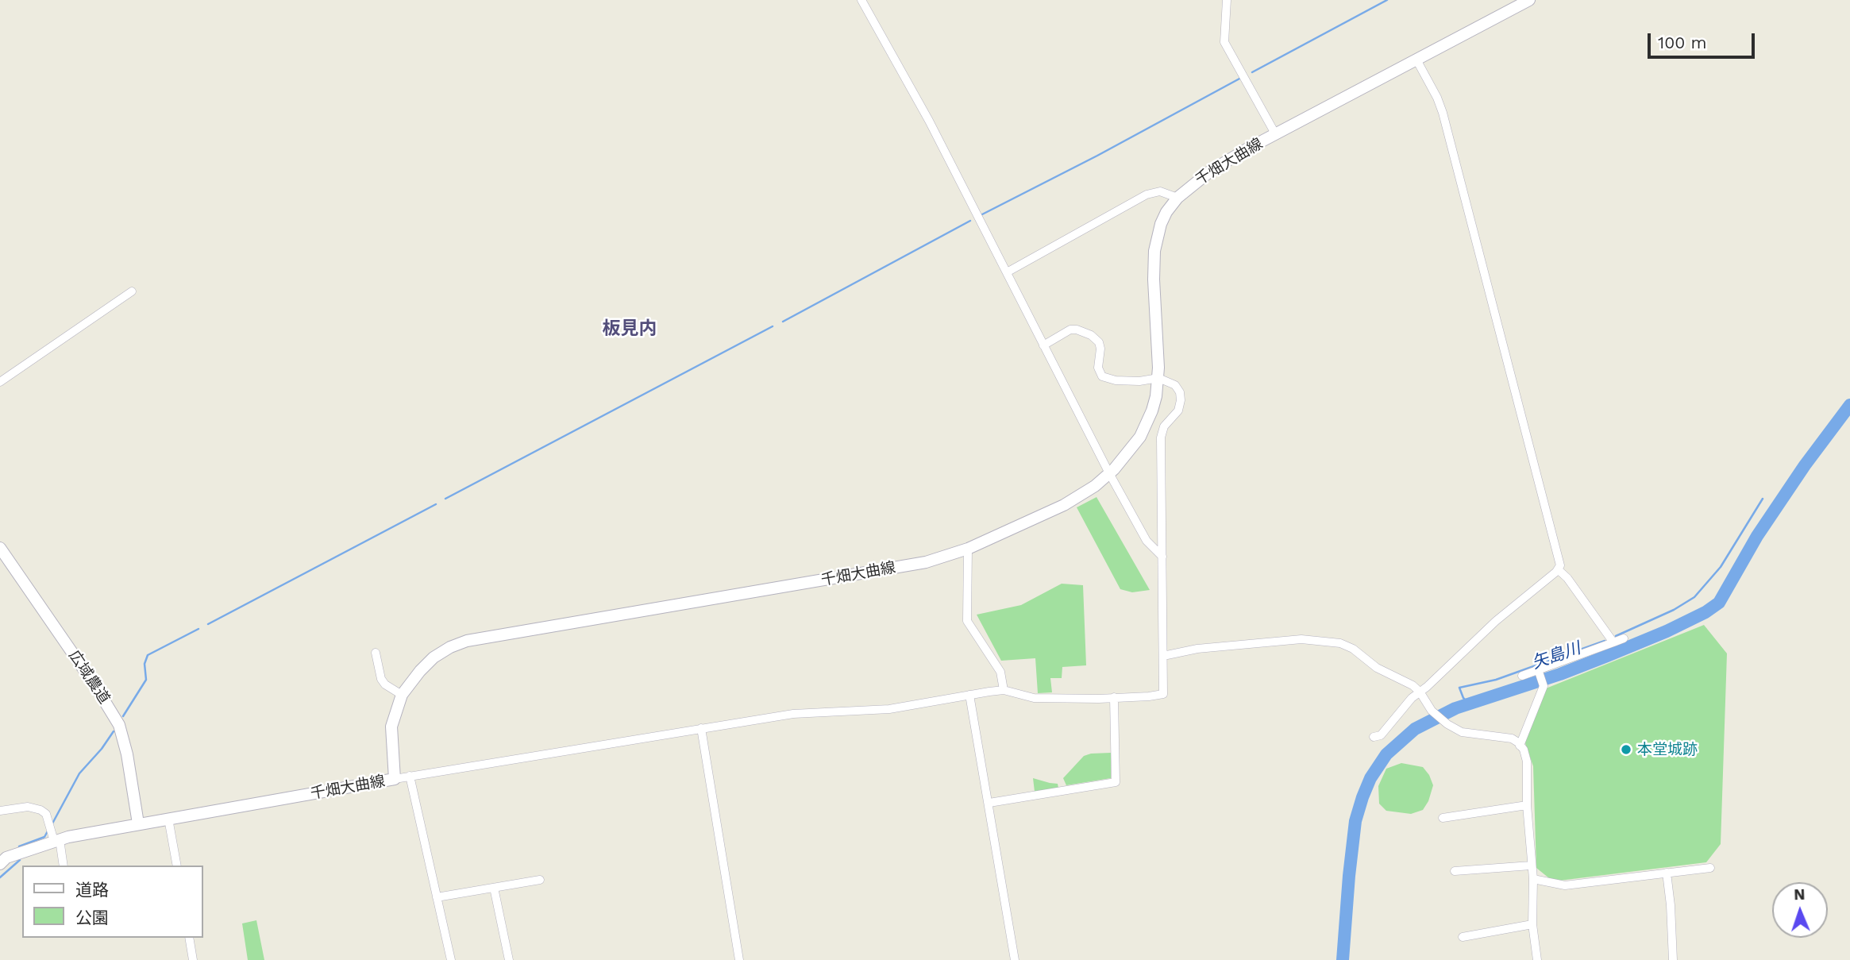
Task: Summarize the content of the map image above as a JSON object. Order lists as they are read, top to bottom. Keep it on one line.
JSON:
{"streets":{"main road":["千畑大曲線","広域農道"]},"crossings":[["千畑大曲線","広域農道"]],"districts":["板見内"],"water":["矢島川"],"places":["本堂城跡"],"legend":["道路","公園"],"scale_bar":"100 m","north":"top"}
